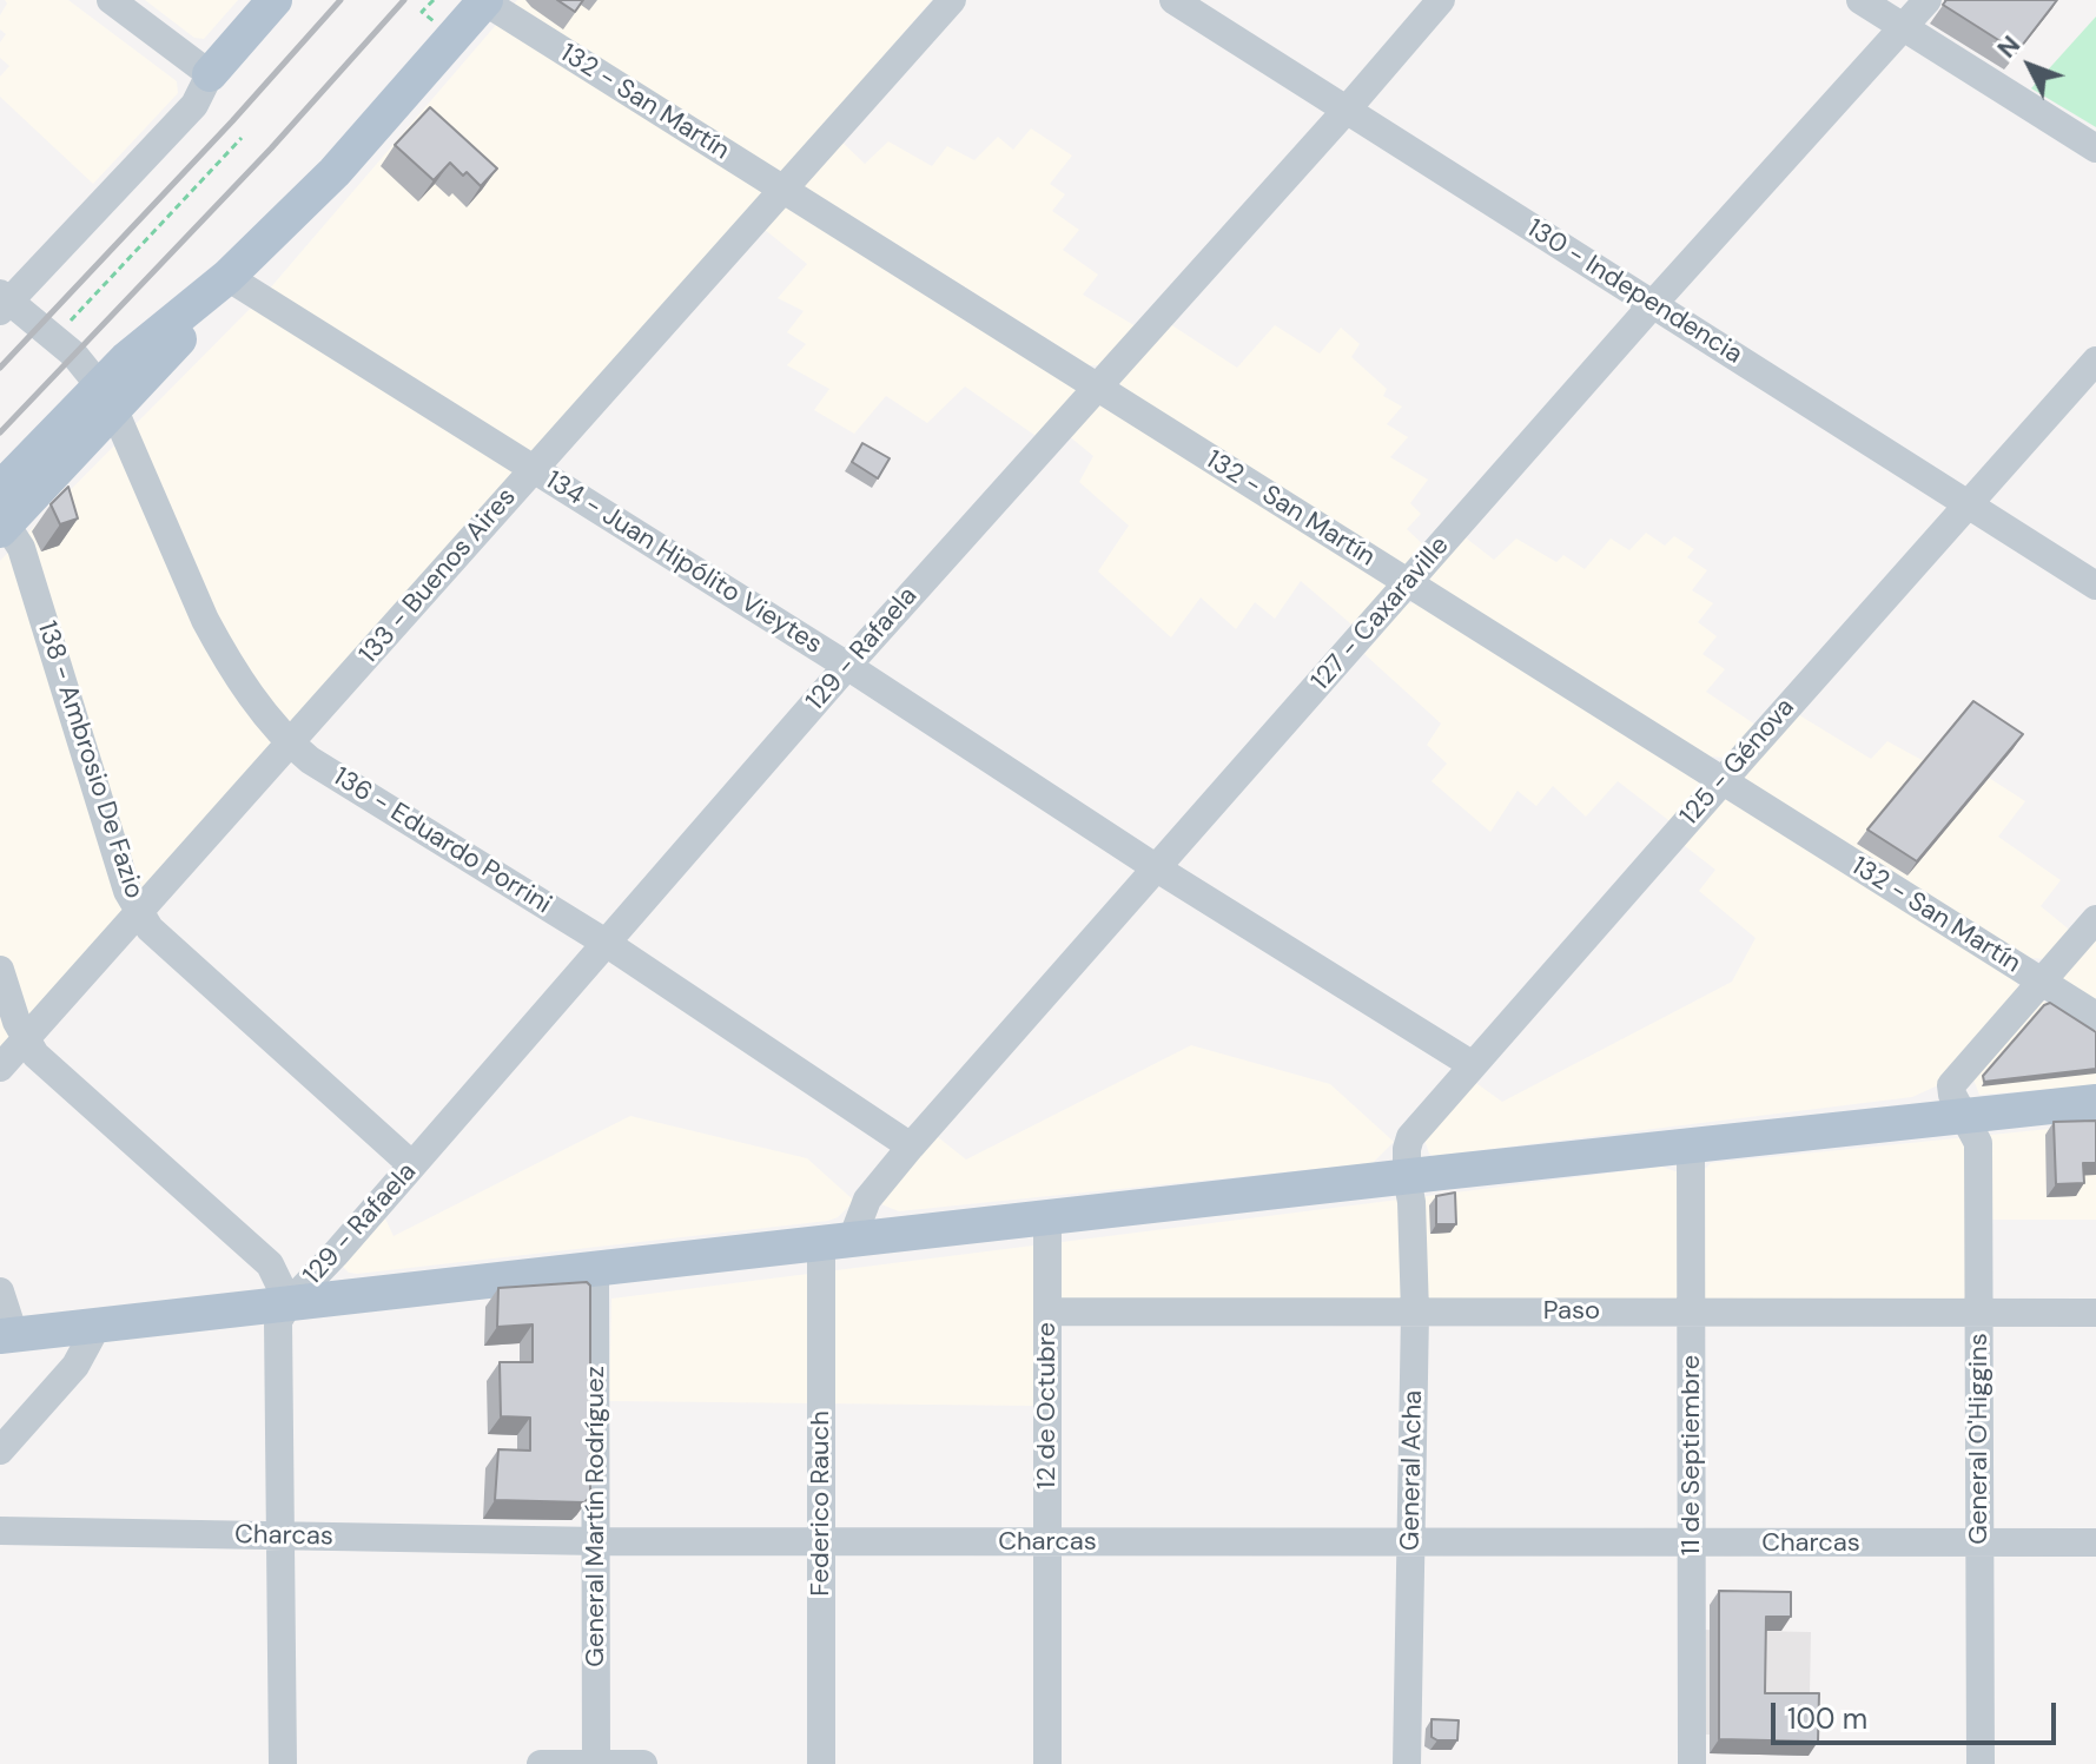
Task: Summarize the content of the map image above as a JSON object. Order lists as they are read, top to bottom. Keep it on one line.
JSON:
{"streets":{"street":["132 - San Martín","130 - Independencia","134 - Juan Hipólito Vieytes","133 - Buenos Aires","127 - Caxaraville","129 - Rafaela","138 - Ambrosio De Fazio","125 - Génova","136 - Eduardo Porrini","Paso","12 de Octubre","General O'Higgins","11 de Septiembre","General Acha","Federico Rauch","General Martín Rodríguez","Charcas"]},"crossings":[["132 - San Martín","133 - Buenos Aires"],["132 - San Martín","127 - Caxaraville"],["132 - San Martín","129 - Rafaela"],["132 - San Martín","125 - Génova"],["132 - San Martín","General O'Higgins"],["130 - Independencia","127 - Caxaraville"],["130 - Independencia","129 - Rafaela"],["130 - Independencia","125 - Génova"],["134 - Juan Hipólito Vieytes","133 - Buenos Aires"],["134 - Juan Hipólito Vieytes","127 - Caxaraville"],["134 - Juan Hipólito Vieytes","129 - Rafaela"],["134 - Juan Hipólito Vieytes","125 - Génova"],["133 - Buenos Aires","138 - Ambrosio De Fazio"],["133 - Buenos Aires","136 - Eduardo Porrini"],["127 - Caxaraville","136 - Eduardo Porrini"],["127 - Caxaraville","Federico Rauch"],["129 - Rafaela","138 - Ambrosio De Fazio"],["129 - Rafaela","136 - Eduardo Porrini"],["125 - Génova","General Acha"],["Paso","12 de Octubre"],["Paso","General O'Higgins"],["Paso","11 de Septiembre"],["Paso","General Acha"],["12 de Octubre","Charcas"],["General O'Higgins","Charcas"],["11 de Septiembre","Charcas"],["General Acha","Charcas"],["Federico Rauch","Charcas"],["General Martín Rodríguez","Charcas"]],"scale_bar":"100 m","north":"top left"}
